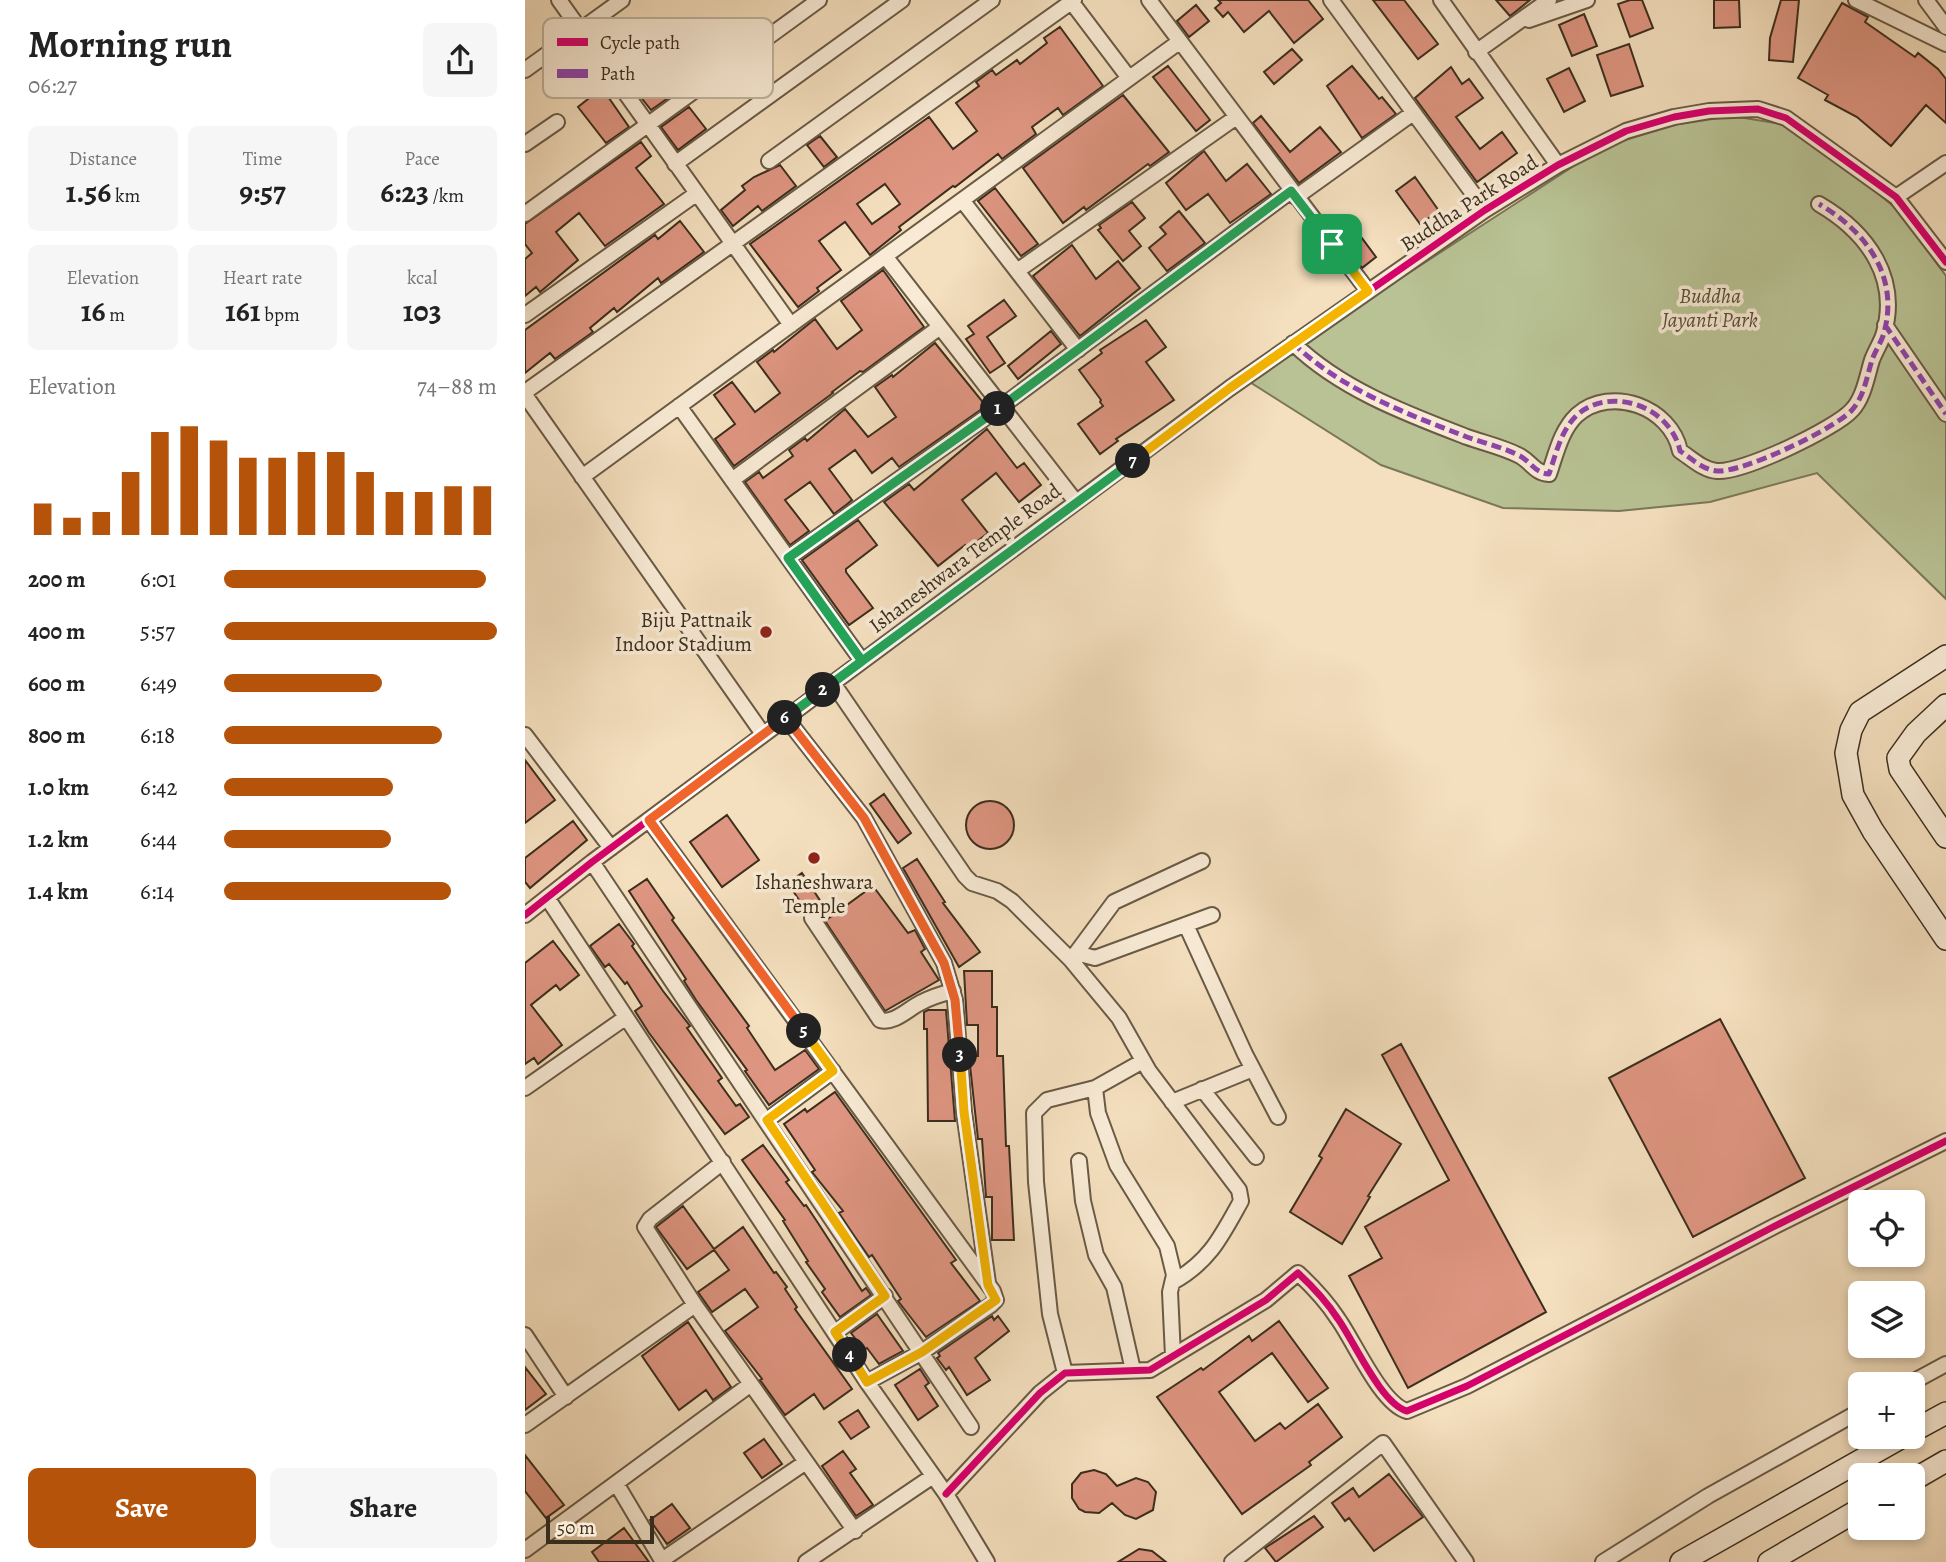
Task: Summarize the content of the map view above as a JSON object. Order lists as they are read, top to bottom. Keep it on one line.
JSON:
{"streets":{"street":["Buddha Park Road","Ishaneshwara Temple Road"]},"crossings":[["Buddha Park Road","Ishaneshwara Temple Road"]],"parks":["Buddha Jayanti Park"],"places":["Biju Pattnaik Indoor Stadium","Ishaneshwara Temple"],"legend":["Cycle path","Path"],"scale_bar":"50 m","page":{"heading":["Morning run","06:27"],"stats":[["Distance","1.56 km"],["Time","9:57"],["Pace","6:23 /km"],["Elevation","16 m"],["Heart rate","161 bpm"],["kcal","103"]],"chart":["Elevation","74–88 m"],"pins":["1","7","2","6","5","3","4"],"list":[{"name":"200 m","note":"6:01"},{"name":"400 m","note":"5:57"},{"name":"600 m","note":"6:49"},{"name":"800 m","note":"6:18"},{"name":"1.0 km","note":"6:42"},{"name":"1.2 km","note":"6:44"},{"name":"1.4 km","note":"6:14"}],"map_buttons":["+","−"],"buttons":["Save","Share"],"scale":"50 m"}}
